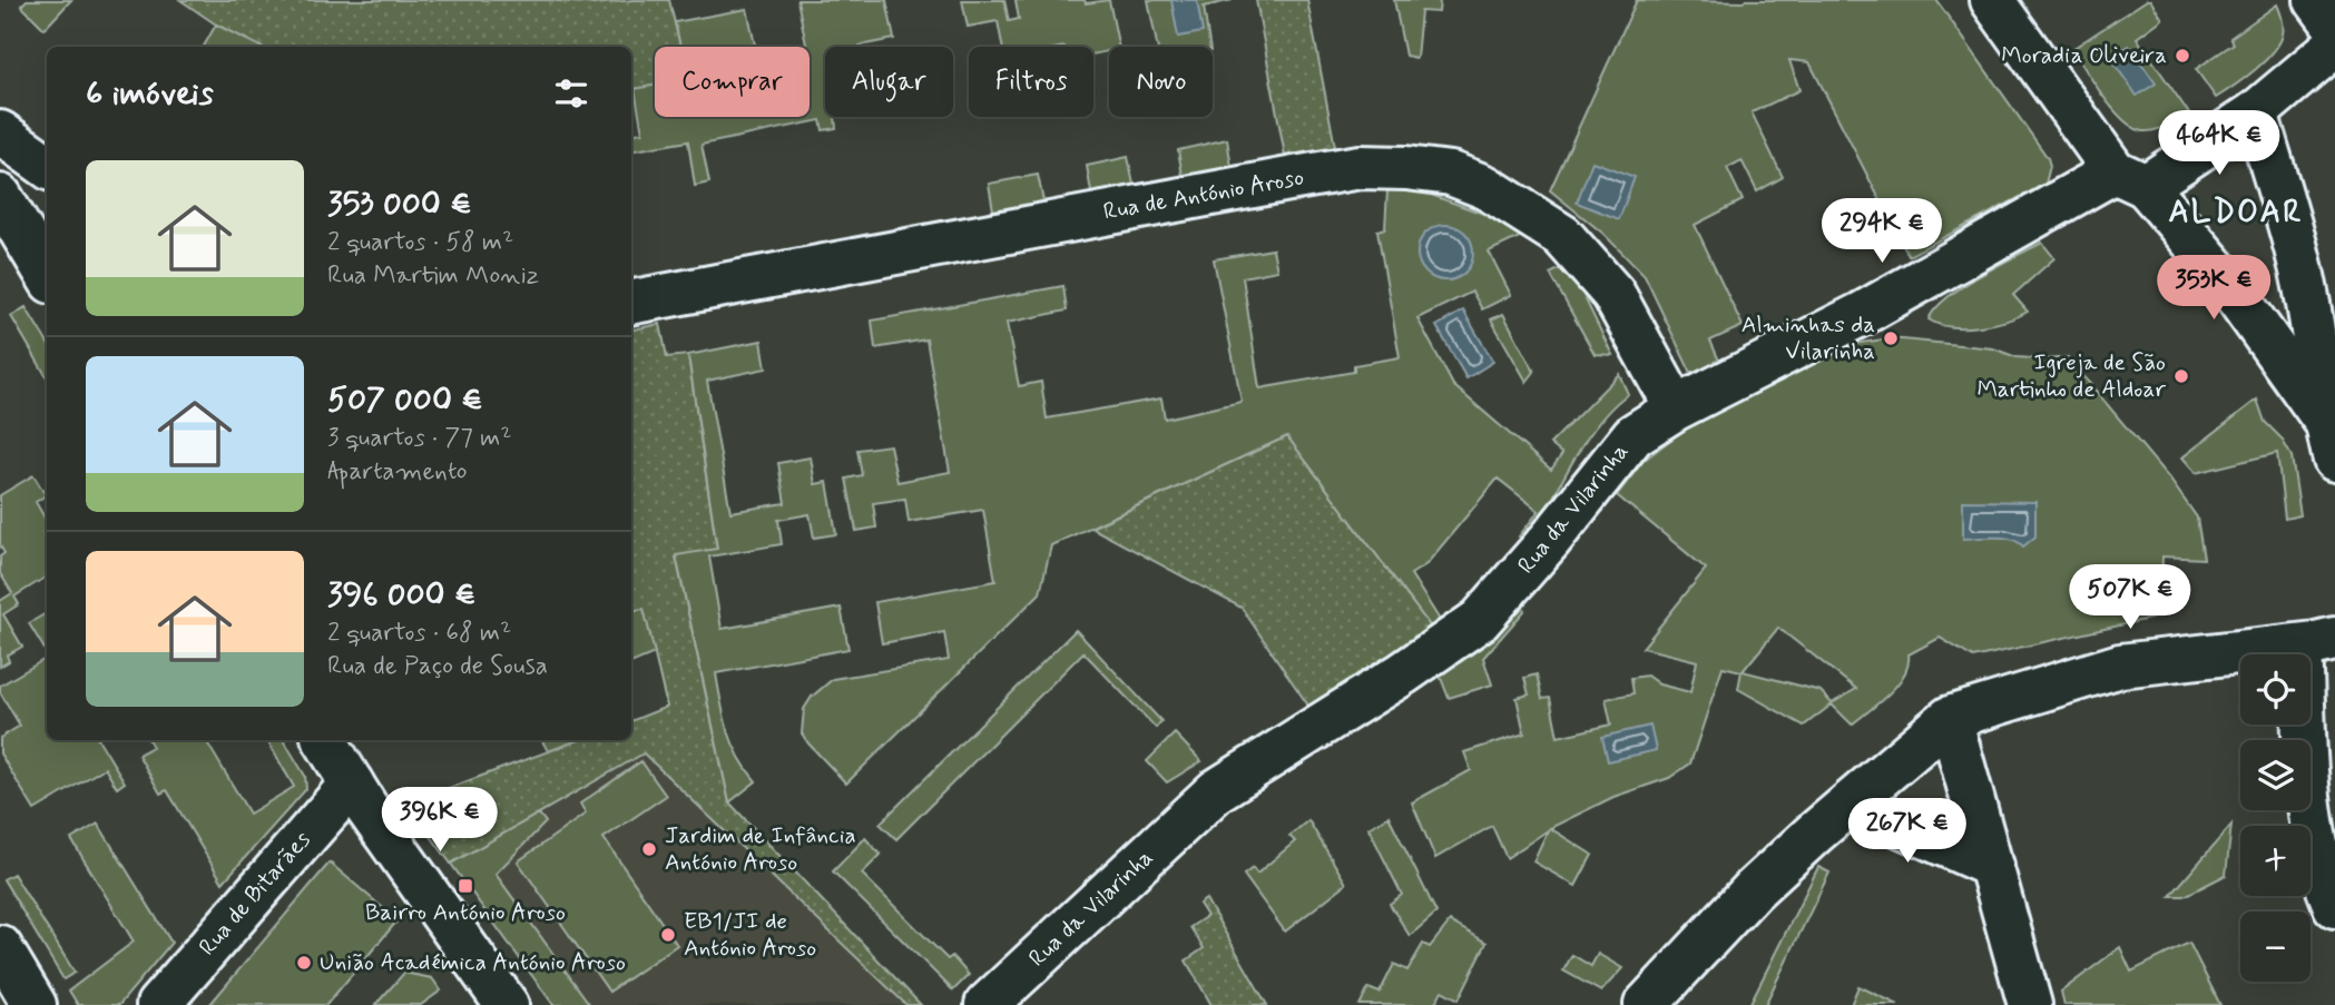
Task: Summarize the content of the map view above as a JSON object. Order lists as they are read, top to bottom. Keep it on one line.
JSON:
{"streets":{"street":["Rua de António Aroso","Rua da Vilarinha","Rua de Bitarães"]},"crossings":[["Rua de António Aroso","Rua da Vilarinha"]],"districts":["ALDOAR"],"places":{"other":["Moradia Oliveira","Alminhas da Vilarinha","Igreja de São Martinho de Aldoar","Jardim de Infância António Aroso","EB1/JI de António Aroso","União Académica António Aroso"],"transit":["Bairro António Aroso"]},"page":{"chip":["Comprar","Alugar","Filtros","Novo"],"heading":"6 imóveis","price":["464K €","294K €","353K €","507K €","396K €","267K €"],"list":[{"name":"353 000 €","note":"2 quartos · 58 m² · Rua Martim Moniz"},{"name":"507 000 €","note":"3 quartos · 77 m² · Apartamento"},{"name":"396 000 €","note":"2 quartos · 68 m² · Rua de Paço de Sousa"}],"map_buttons":["+","−"]}}
